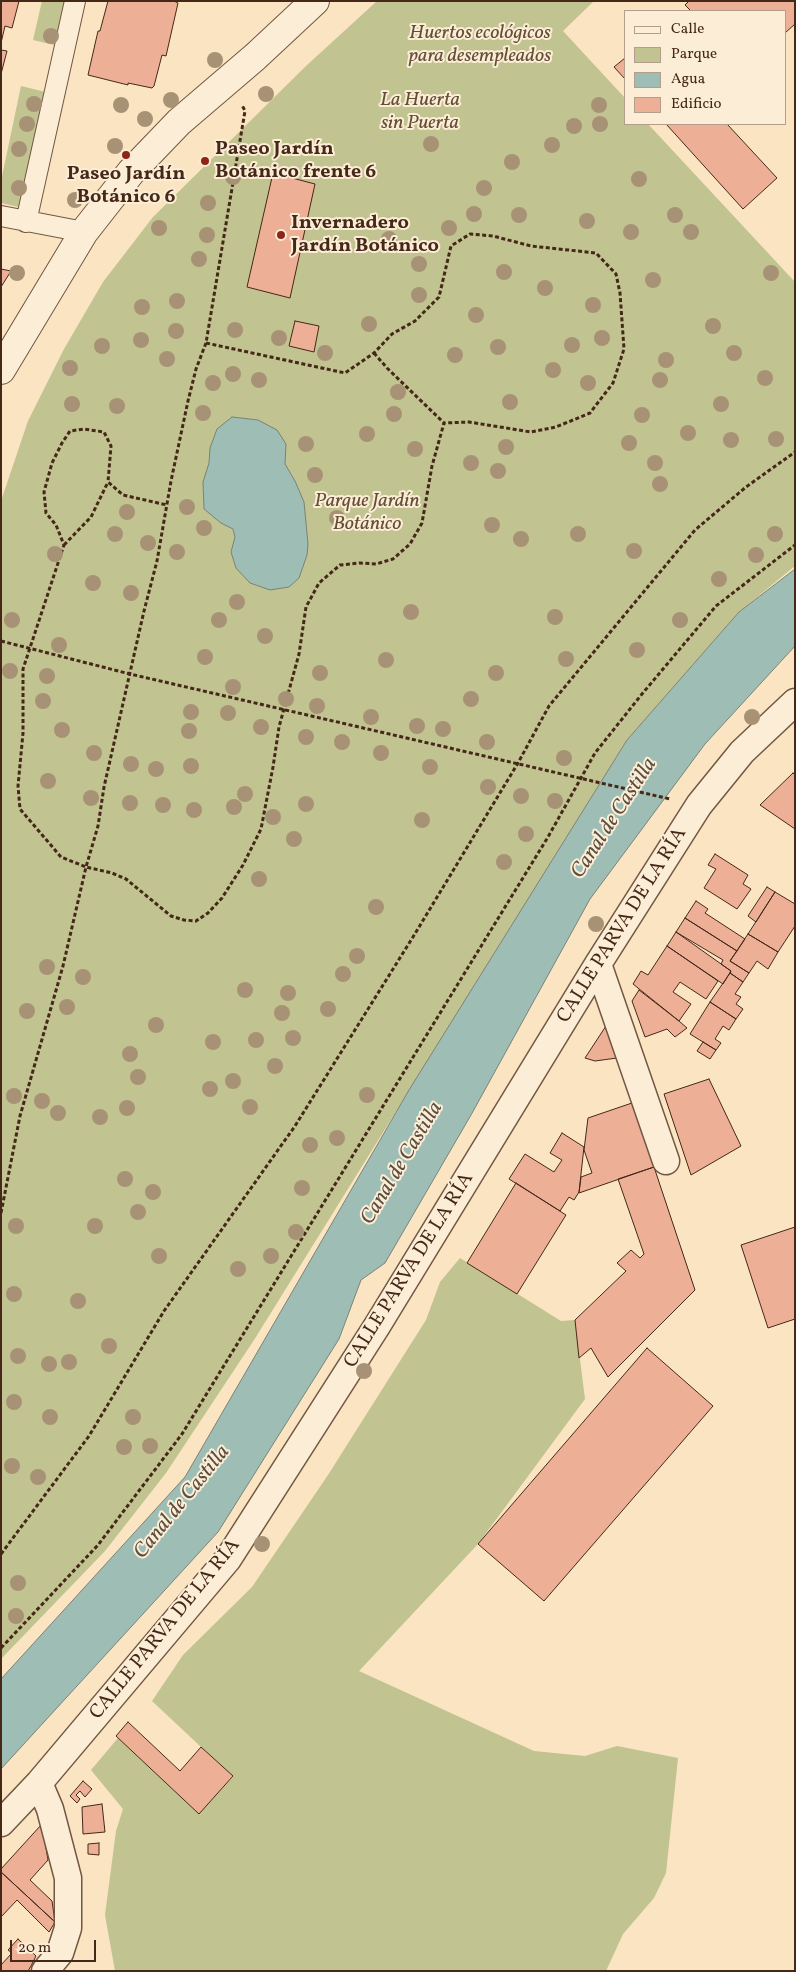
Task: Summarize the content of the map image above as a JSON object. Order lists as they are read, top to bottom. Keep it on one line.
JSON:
{"streets":{"street":["CALLE PARVA DE LA RÍA"]},"water":["Canal de Castilla"],"parks":["Huertos ecológicos para desempleados","La Huerta sin Puerta","Parque Jardín Botánico"],"places":["Paseo Jardín Botánico 6","Paseo Jardín Botánico frente 6","Invernadero Jardín Botánico"],"legend":["Calle","Parque","Agua","Edificio"],"scale_bar":"20 m"}
